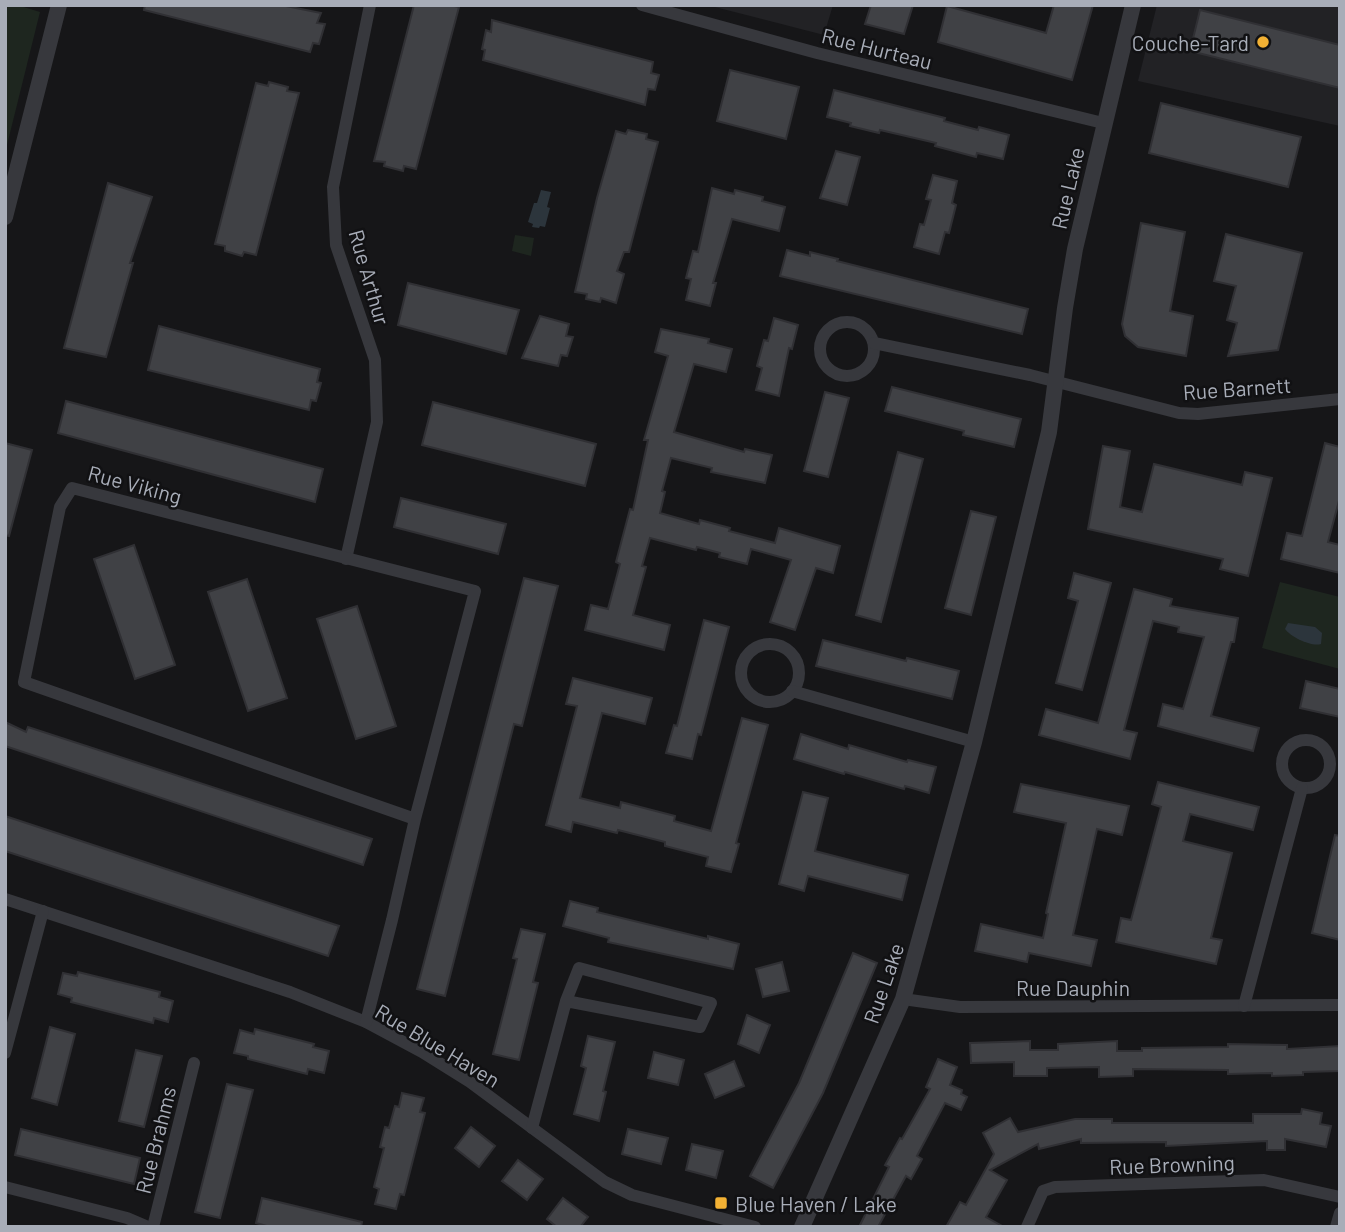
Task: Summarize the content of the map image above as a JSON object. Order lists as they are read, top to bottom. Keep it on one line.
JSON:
{"streets":{"street":["Rue Hurteau","Rue Lake","Rue Arthur","Rue Barnett","Rue Viking","Rue Dauphin","Rue Blue Haven","Rue Brahms","Rue Browning"]},"crossings":[["Rue Hurteau","Rue Lake"],["Rue Lake","Rue Barnett"],["Rue Lake","Rue Dauphin"],["Rue Arthur","Rue Viking"],["Rue Viking","Rue Blue Haven"]],"places":{"other":["Couche-Tard"],"transit":["Blue Haven / Lake"]}}
